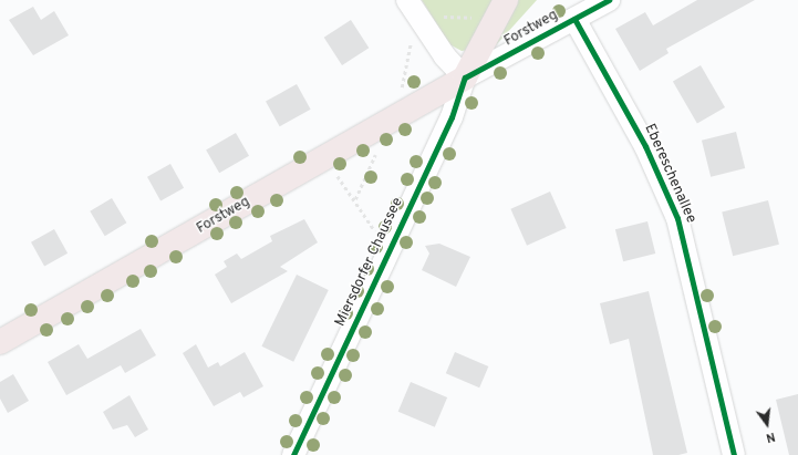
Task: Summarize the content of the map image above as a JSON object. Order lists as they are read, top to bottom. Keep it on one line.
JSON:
{"streets":{"main road":["Forstweg","Miersdorfer Chaussee"],"street":["Ebereschenallee"]},"crossings":[["Forstweg","Ebereschenallee"],["Forstweg","Miersdorfer Chaussee"]],"north":"bottom"}
